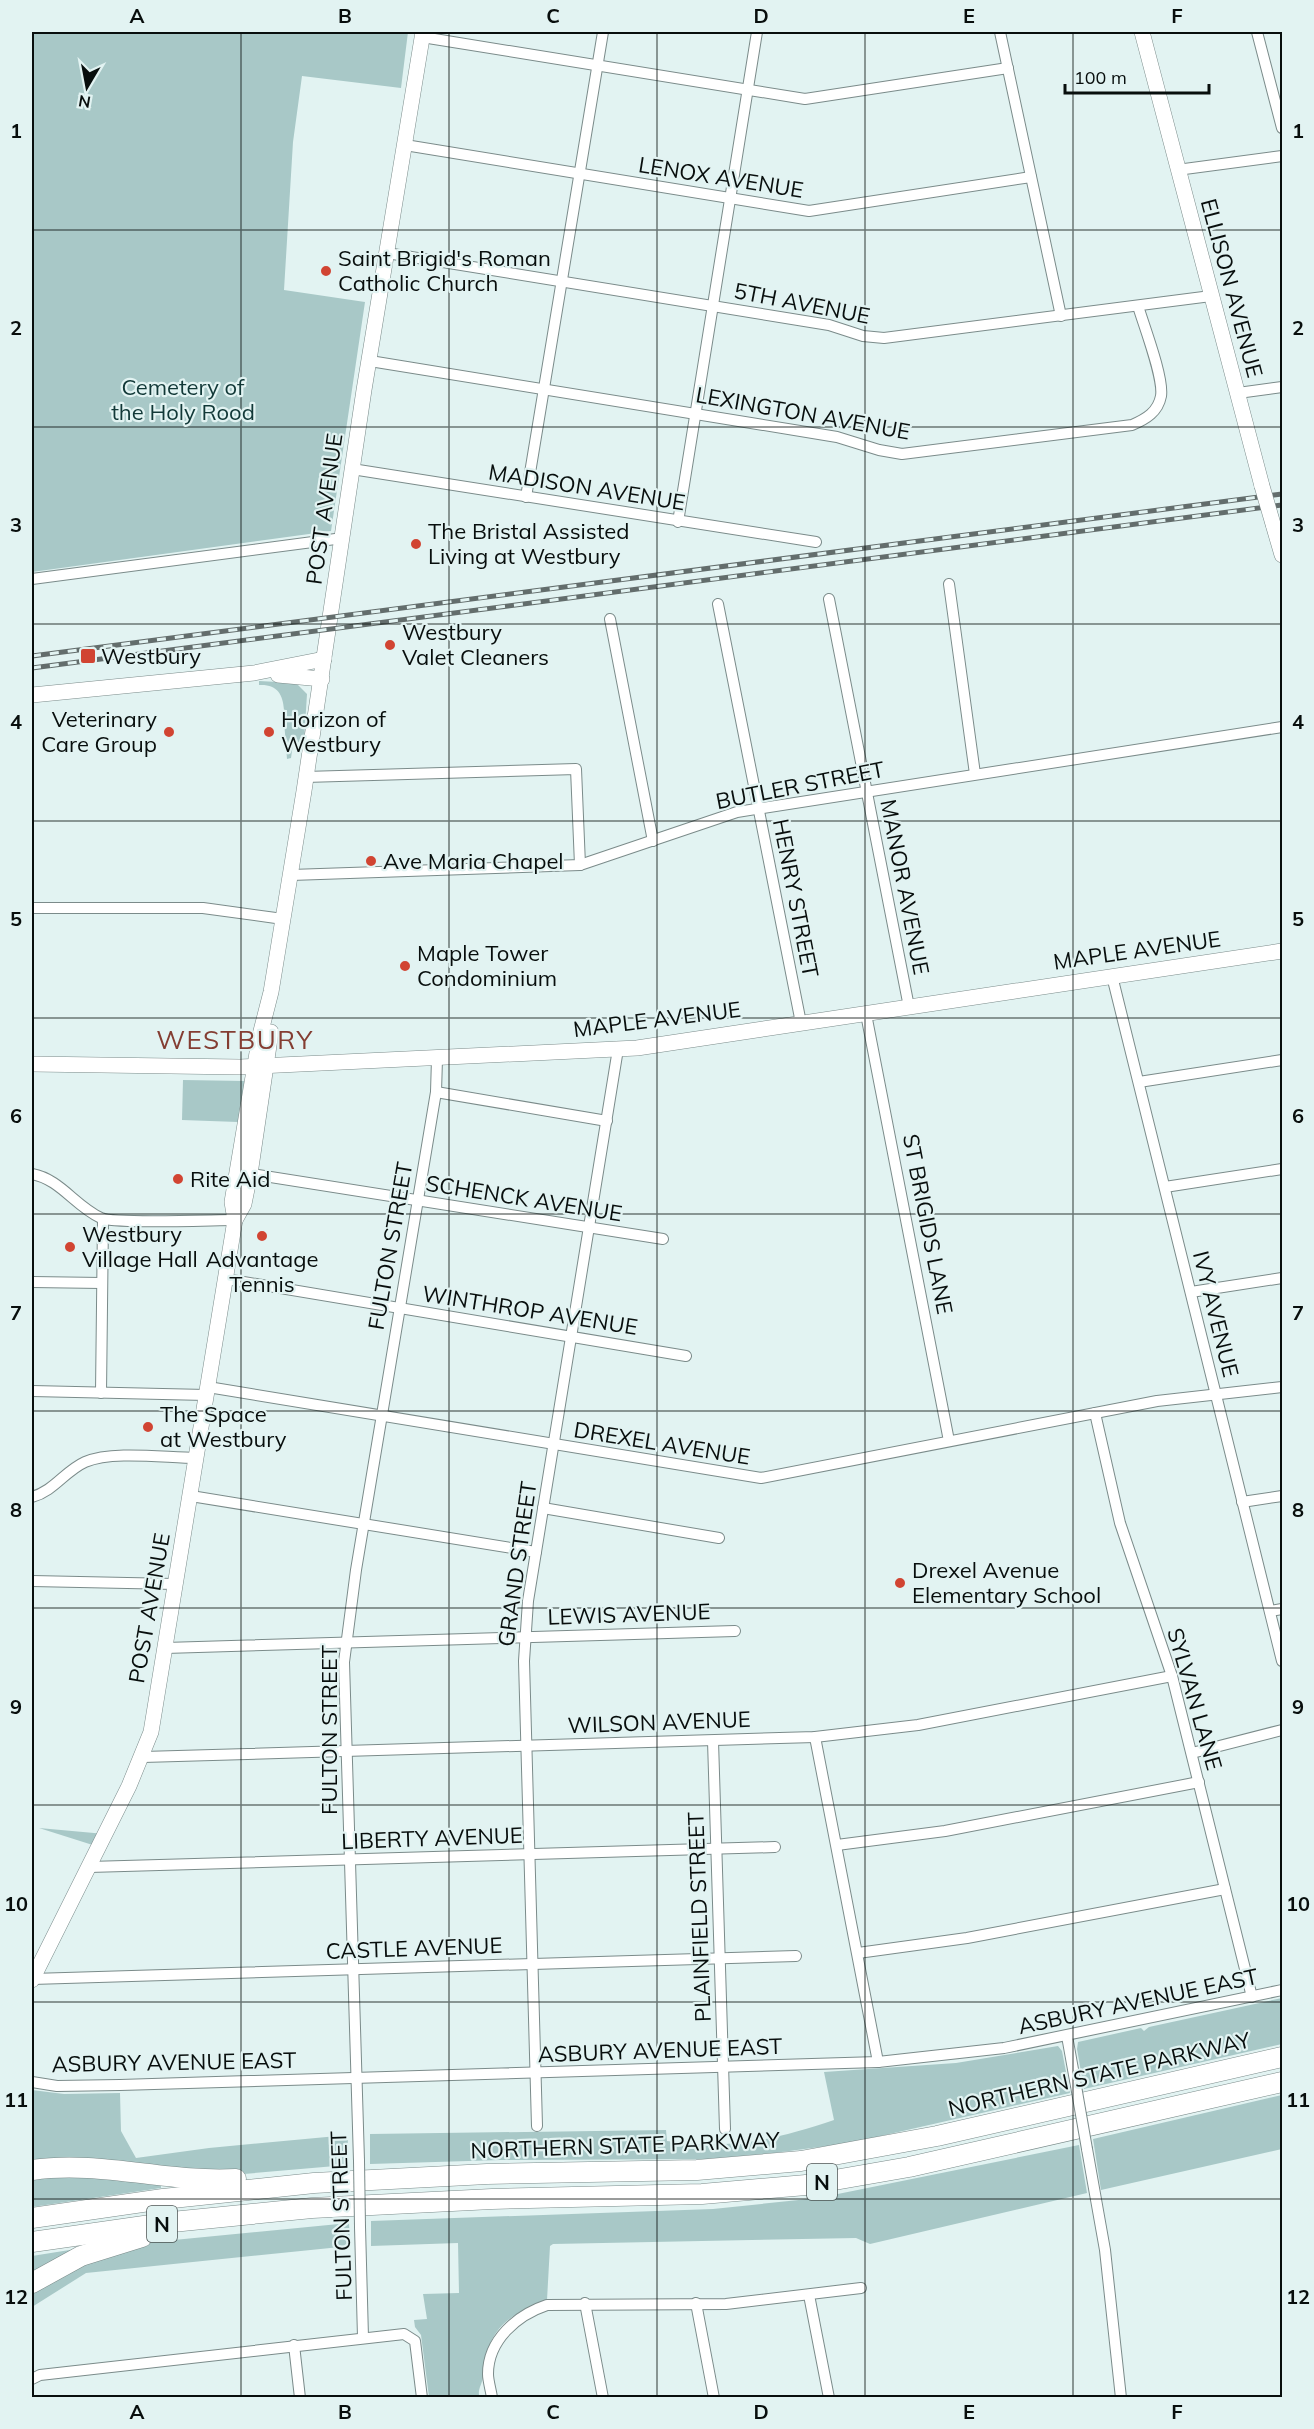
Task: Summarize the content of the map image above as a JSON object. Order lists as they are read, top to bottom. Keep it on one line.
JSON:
{"streets":{"highway":["NORTHERN STATE PARKWAY","N"],"main road":["ELLISON AVENUE","POST AVENUE","MAPLE AVENUE"],"street":["LENOX AVENUE","5TH AVENUE","LEXINGTON AVENUE","MADISON AVENUE","BUTLER STREET","MANOR AVENUE","HENRY STREET","SCHENCK AVENUE","ST BRIGIDS LANE","FULTON STREET","WINTHROP AVENUE","IVY AVENUE","DREXEL AVENUE","GRAND STREET","LEWIS AVENUE","SYLVAN LANE","WILSON AVENUE","LIBERTY AVENUE","PLAINFIELD STREET","CASTLE AVENUE","ASBURY AVENUE EAST"]},"crossings":[["LENOX AVENUE","POST AVENUE"],["ELLISON AVENUE","5TH AVENUE"],["5TH AVENUE","LEXINGTON AVENUE"],["5TH AVENUE","POST AVENUE"],["LEXINGTON AVENUE","POST AVENUE"],["MADISON AVENUE","POST AVENUE"],["POST AVENUE","BUTLER STREET"],["POST AVENUE","MAPLE AVENUE"],["POST AVENUE","SCHENCK AVENUE"],["POST AVENUE","WINTHROP AVENUE"],["POST AVENUE","DREXEL AVENUE"],["POST AVENUE","LEWIS AVENUE"],["POST AVENUE","WILSON AVENUE"],["POST AVENUE","LIBERTY AVENUE"],["POST AVENUE","CASTLE AVENUE"],["BUTLER STREET","MANOR AVENUE"],["BUTLER STREET","HENRY STREET"],["MANOR AVENUE","MAPLE AVENUE"],["HENRY STREET","MAPLE AVENUE"],["MAPLE AVENUE","ST BRIGIDS LANE"],["MAPLE AVENUE","FULTON STREET"],["MAPLE AVENUE","IVY AVENUE"],["MAPLE AVENUE","GRAND STREET"],["SCHENCK AVENUE","FULTON STREET"],["SCHENCK AVENUE","GRAND STREET"],["ST BRIGIDS LANE","DREXEL AVENUE"],["FULTON STREET","WINTHROP AVENUE"],["FULTON STREET","DREXEL AVENUE"],["FULTON STREET","LEWIS AVENUE"],["FULTON STREET","WILSON AVENUE"],["FULTON STREET","LIBERTY AVENUE"],["FULTON STREET","CASTLE AVENUE"],["FULTON STREET","ASBURY AVENUE EAST"],["WINTHROP AVENUE","GRAND STREET"],["IVY AVENUE","DREXEL AVENUE"],["DREXEL AVENUE","GRAND STREET"],["DREXEL AVENUE","SYLVAN LANE"],["GRAND STREET","LEWIS AVENUE"],["GRAND STREET","WILSON AVENUE"],["GRAND STREET","LIBERTY AVENUE"],["GRAND STREET","CASTLE AVENUE"],["GRAND STREET","ASBURY AVENUE EAST"],["SYLVAN LANE","WILSON AVENUE"],["SYLVAN LANE","ASBURY AVENUE EAST"],["WILSON AVENUE","PLAINFIELD STREET"],["LIBERTY AVENUE","PLAINFIELD STREET"],["PLAINFIELD STREET","CASTLE AVENUE"],["PLAINFIELD STREET","ASBURY AVENUE EAST"]],"districts":["WESTBURY"],"parks":["Cemetery of the Holy Rood"],"places":{"other":["Saint Brigid's Roman Catholic Church","The Bristal Assisted Living at Westbury","Westbury Valet Cleaners","Veterinary Care Group","Horizon of Westbury","Ave Maria Chapel","Maple Tower Condominium","Rite Aid","Advantage Tennis","Westbury Village Hall","The Space at Westbury","Drexel Avenue Elementary School"],"transit":["Westbury"]},"scale_bar":"100 m","north":"bottom","grid":{"columns":["A","B","C","D","E","F"],"rows":["1","2","3","4","5","6","7","8","9","10","11","12"]}}
